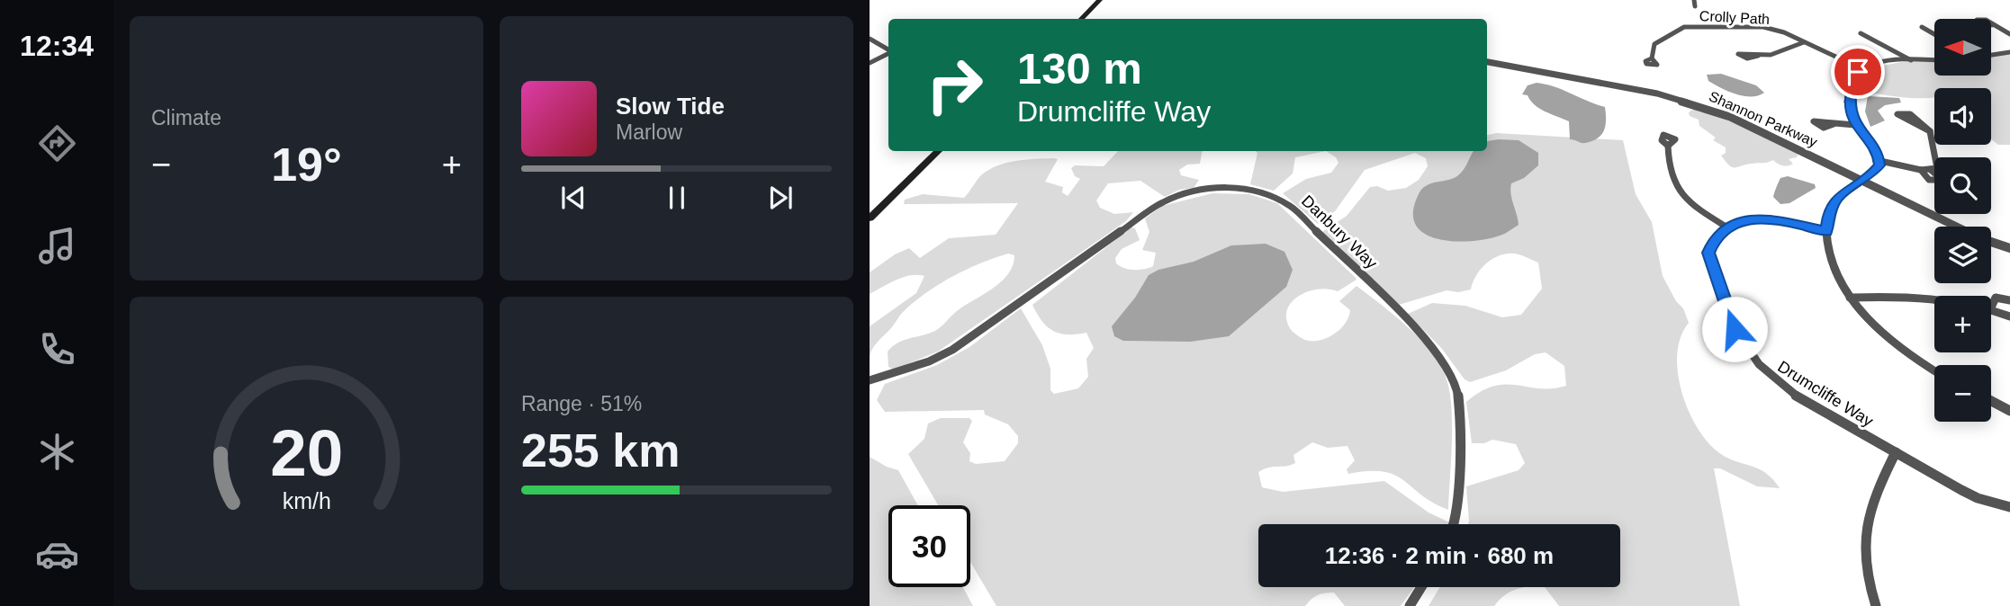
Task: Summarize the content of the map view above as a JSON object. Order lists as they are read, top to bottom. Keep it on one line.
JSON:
{"streets":{"street":["Crolly Path","Shannon Parkway","Danbury Way","Drumcliffe Way"]},"north":"left","page":{"tabs":"12:34","tile":["Climate",["Range · 51%","255 km"]],"map_buttons":["+","−"],"turn":["130 m","Drumcliffe Way"],"song":["Slow Tide","Marlow"],"heat":["−","19°","+"],"limit":"30","trip":"12:36 · 2 min · 680 m","gauge":["20","km/h"]}}
